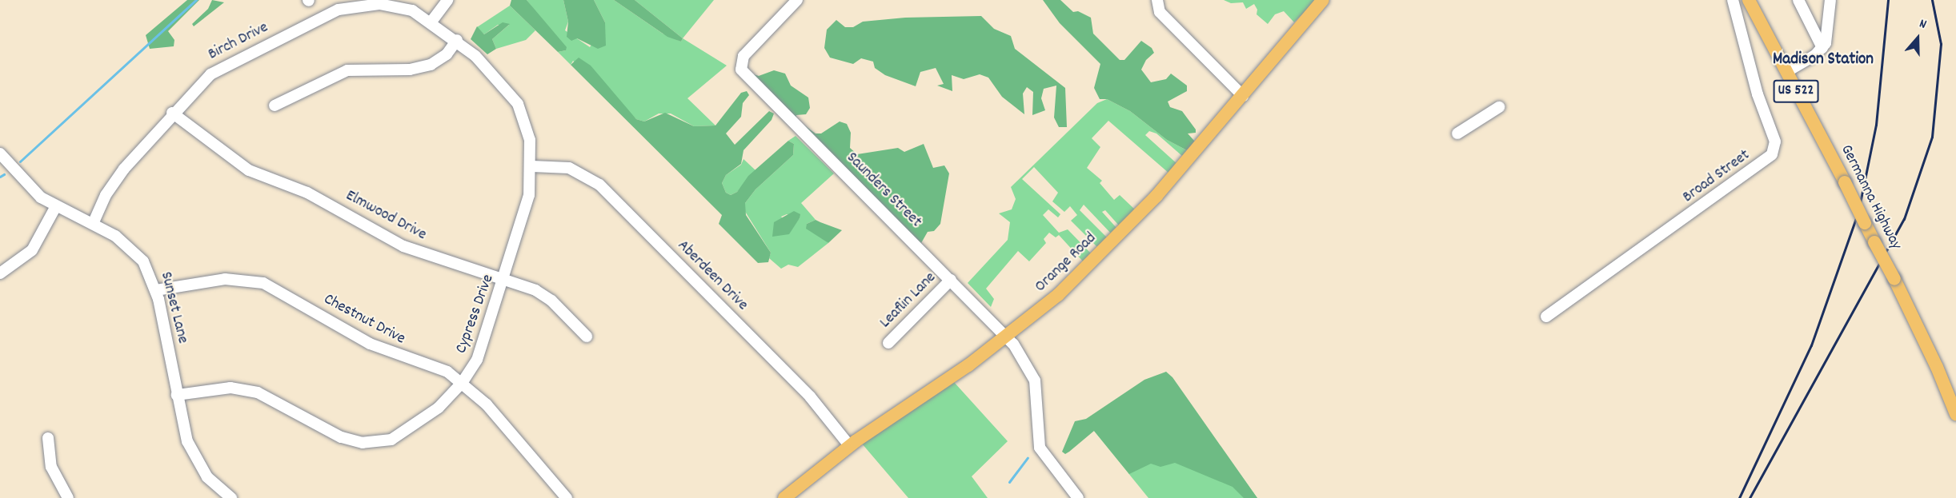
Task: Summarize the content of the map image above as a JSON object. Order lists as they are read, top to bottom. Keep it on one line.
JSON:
{"streets":{"main road":["US 522","Germanna Highway","Orange Road"],"street":["Birch Drive","Broad Street","Saunders Street","Elmwood Drive","Aberdeen Drive","Leaflin Lane","Sunset Lane","Cypress Drive","Chestnut Drive"]},"crossings":[["Birch Drive","Elmwood Drive"],["Birch Drive","Aberdeen Drive"],["Birch Drive","Sunset Lane"],["Birch Drive","Cypress Drive"],["Saunders Street","Orange Road"],["Saunders Street","Leaflin Lane"],["Elmwood Drive","Cypress Drive"],["Orange Road","Aberdeen Drive"],["Aberdeen Drive","Cypress Drive"],["Sunset Lane","Cypress Drive"],["Sunset Lane","Chestnut Drive"],["Cypress Drive","Chestnut Drive"]],"districts":["Madison Station"],"north":"top"}
